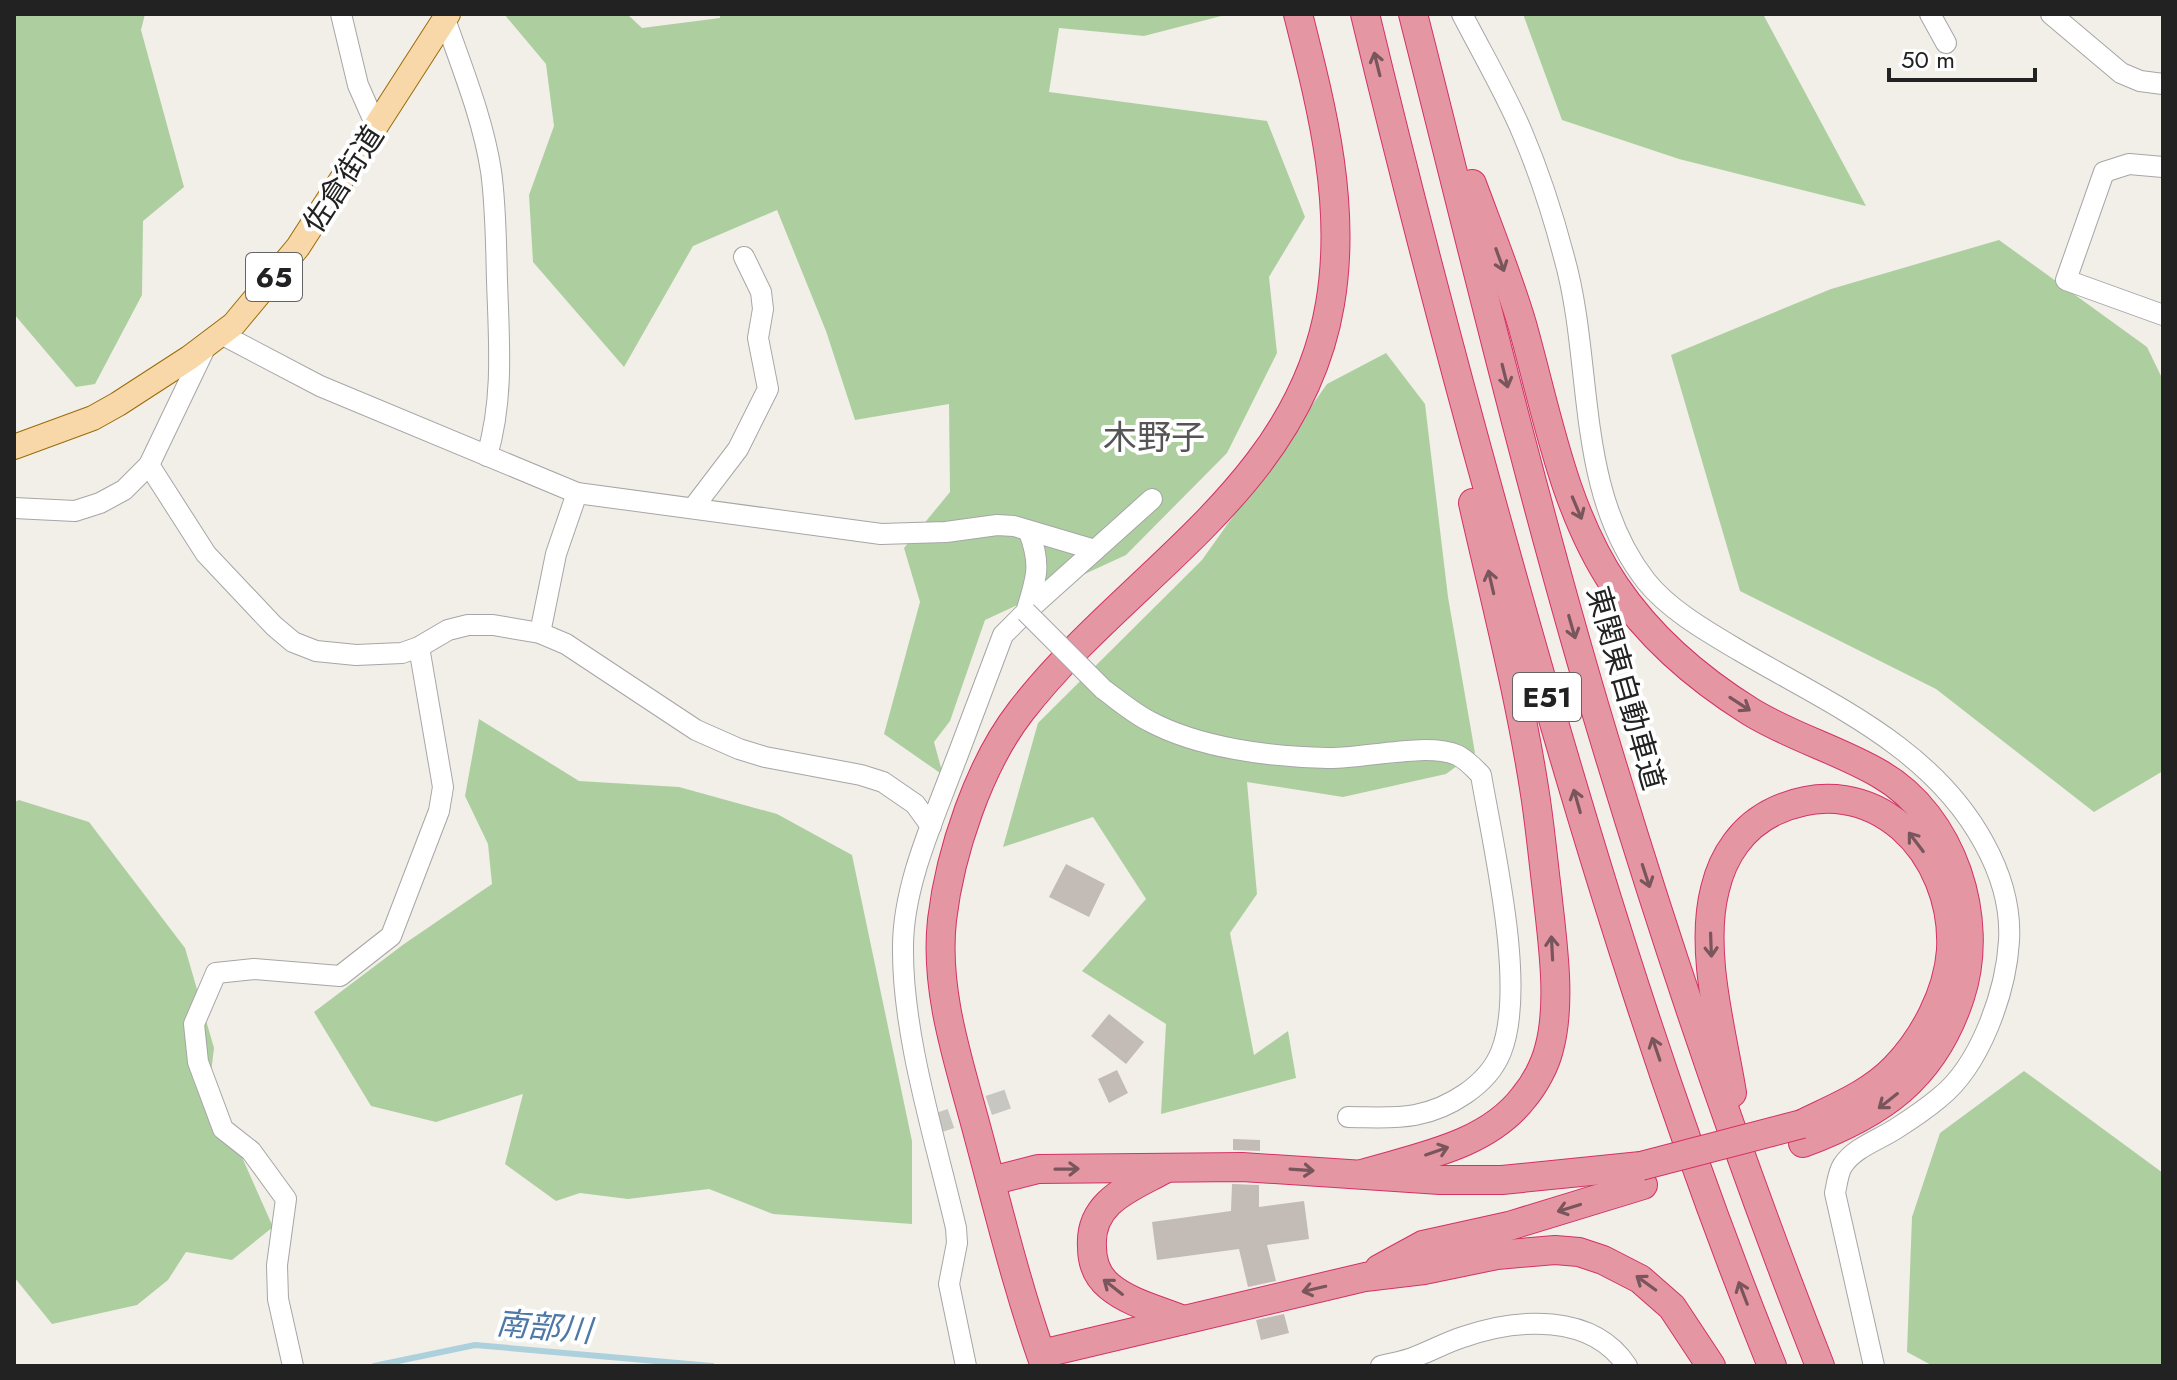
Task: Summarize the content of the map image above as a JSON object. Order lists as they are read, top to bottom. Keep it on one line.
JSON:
{"streets":{"highway":["東関東自動車道","E51"],"main road":["佐倉街道","65"]},"districts":["木野子"],"water":["南部川"],"scale_bar":"50 m"}
